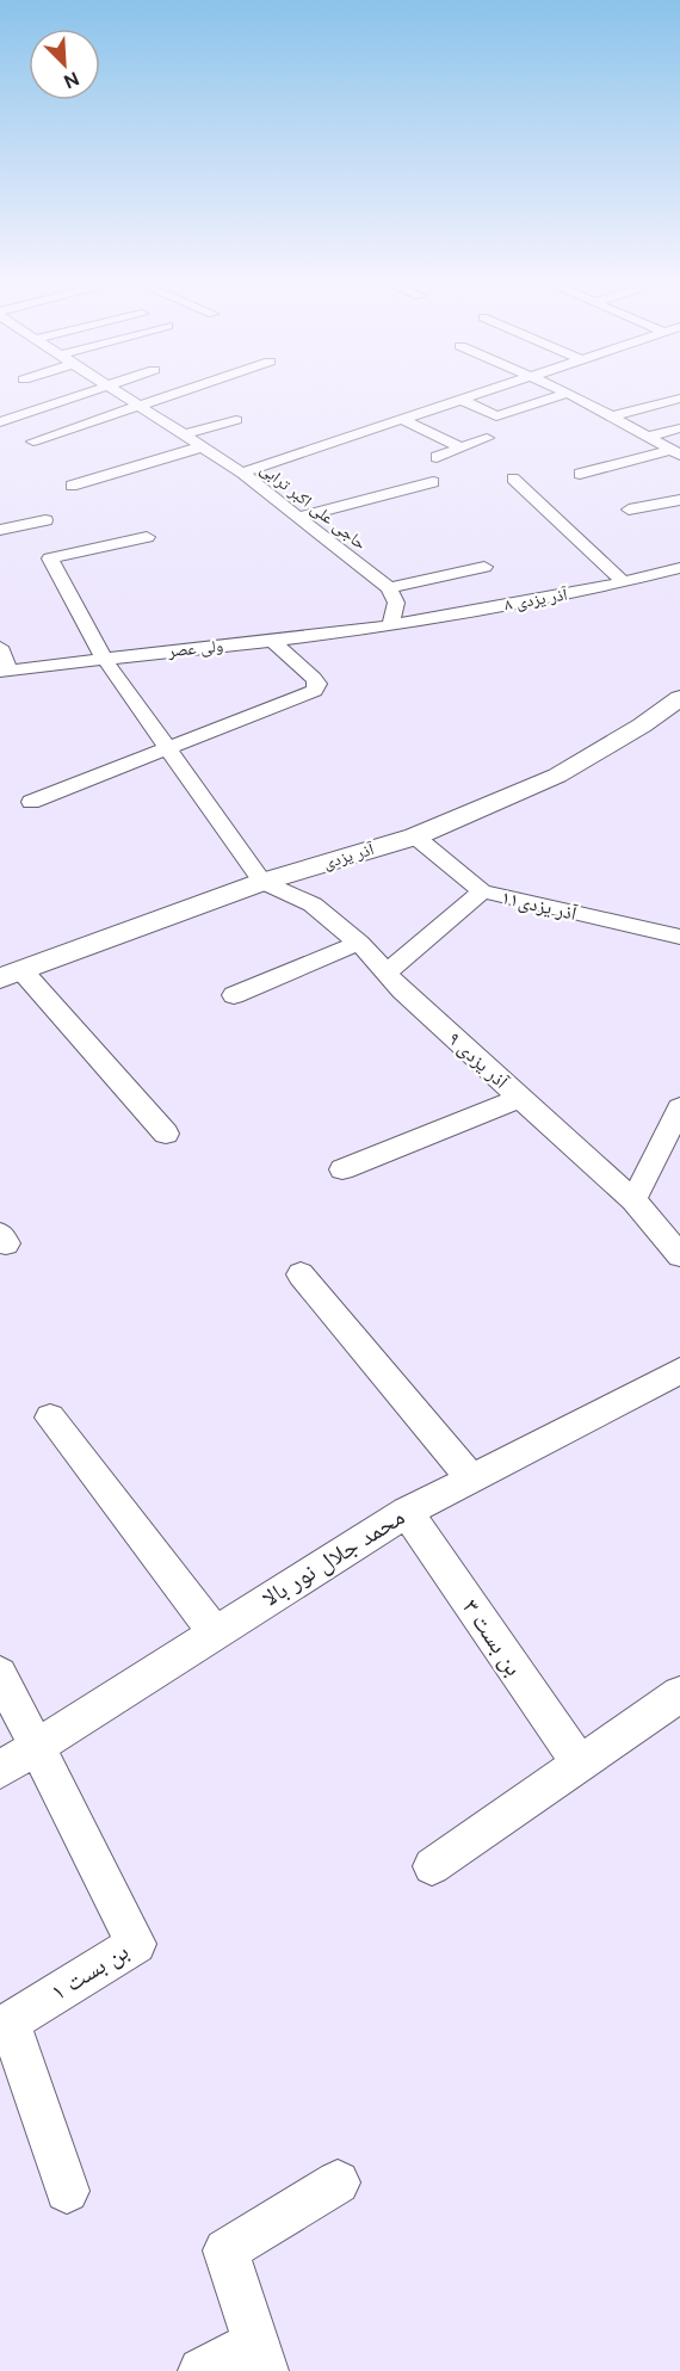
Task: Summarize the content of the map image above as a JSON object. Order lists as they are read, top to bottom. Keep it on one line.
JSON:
{"streets":{"street":["حاجی علی اکبر ترابی","۸ آذر یزدی","ولی عصر","آذر یزدی","آذر یزدی۱۱","آذر یزدی ۹","محمد جلال نور بالا","بن بست ۳","بن بست ۱"]},"crossings":[["۸ آذر یزدی","ولی عصر"],["آذر یزدی","آذر یزدی۱۱"],["آذر یزدی","آذر یزدی ۹"],["محمد جلال نور بالا","بن بست ۳"],["محمد جلال نور بالا","بن بست ۱"]],"north":"bottom right"}
